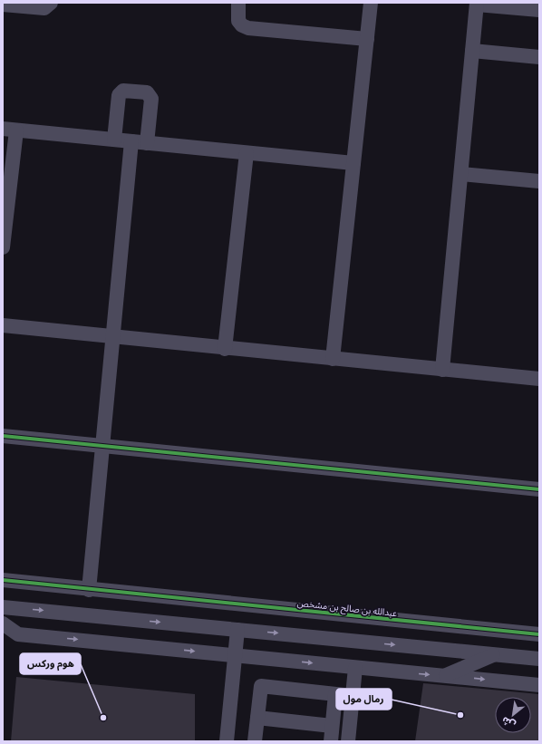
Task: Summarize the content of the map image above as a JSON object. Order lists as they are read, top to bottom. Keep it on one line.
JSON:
{"streets":{"street":["عبدالله بن صالح بن مشخص"]},"places":["رمال مول","هوم وركس"],"north":"bottom left"}
